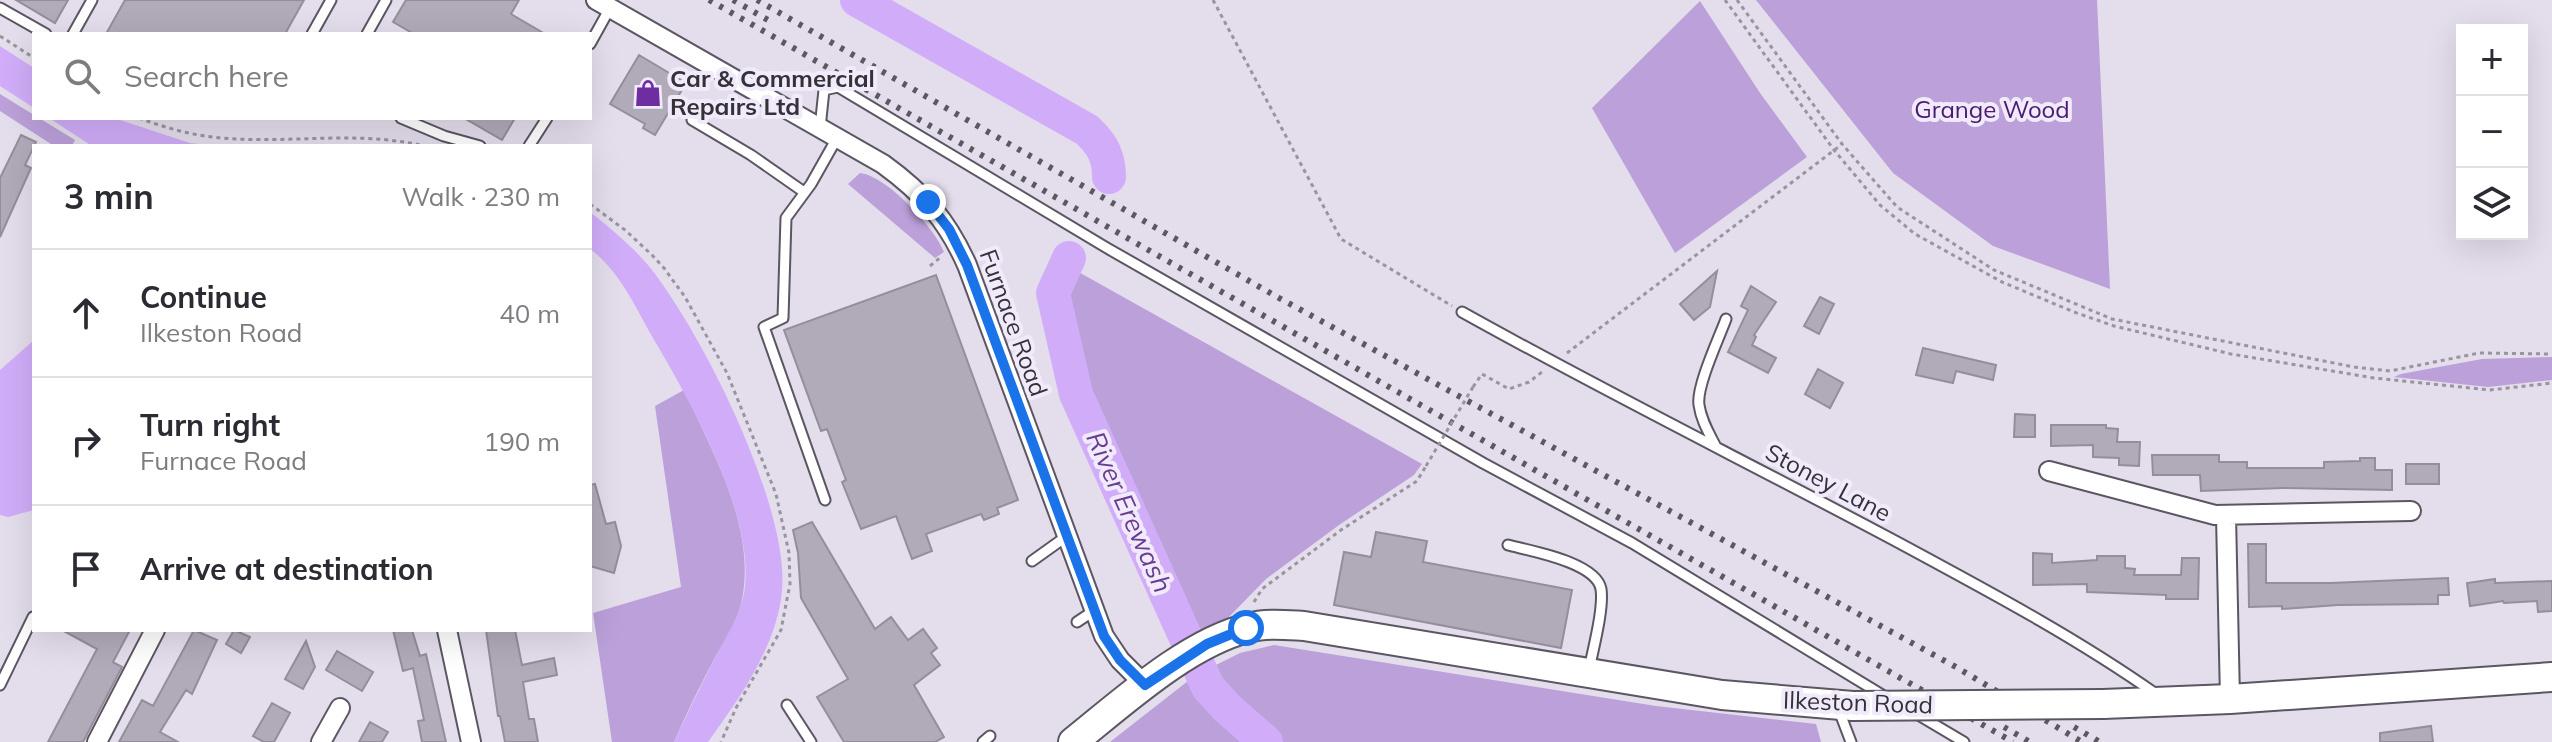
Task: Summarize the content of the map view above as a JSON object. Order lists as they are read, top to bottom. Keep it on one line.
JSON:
{"streets":{"main road":["Ilkeston Road"],"street":["Furnace Road"],"lane":["Stoney Lane"]},"crossings":[["Furnace Road","Ilkeston Road"],["Stoney Lane","Ilkeston Road"]],"water":["River Erewash"],"parks":["Grange Wood"],"places":{"shop":["Car & Commercial Repairs Ltd"]},"page":{"map_buttons":["+","−"],"search":"Search here","heading":["3 min","Walk · 230 m"],"list":[["Continue","Ilkeston Road","40 m"],["Turn right","Furnace Road","190 m"],"Arrive at destination"]}}
